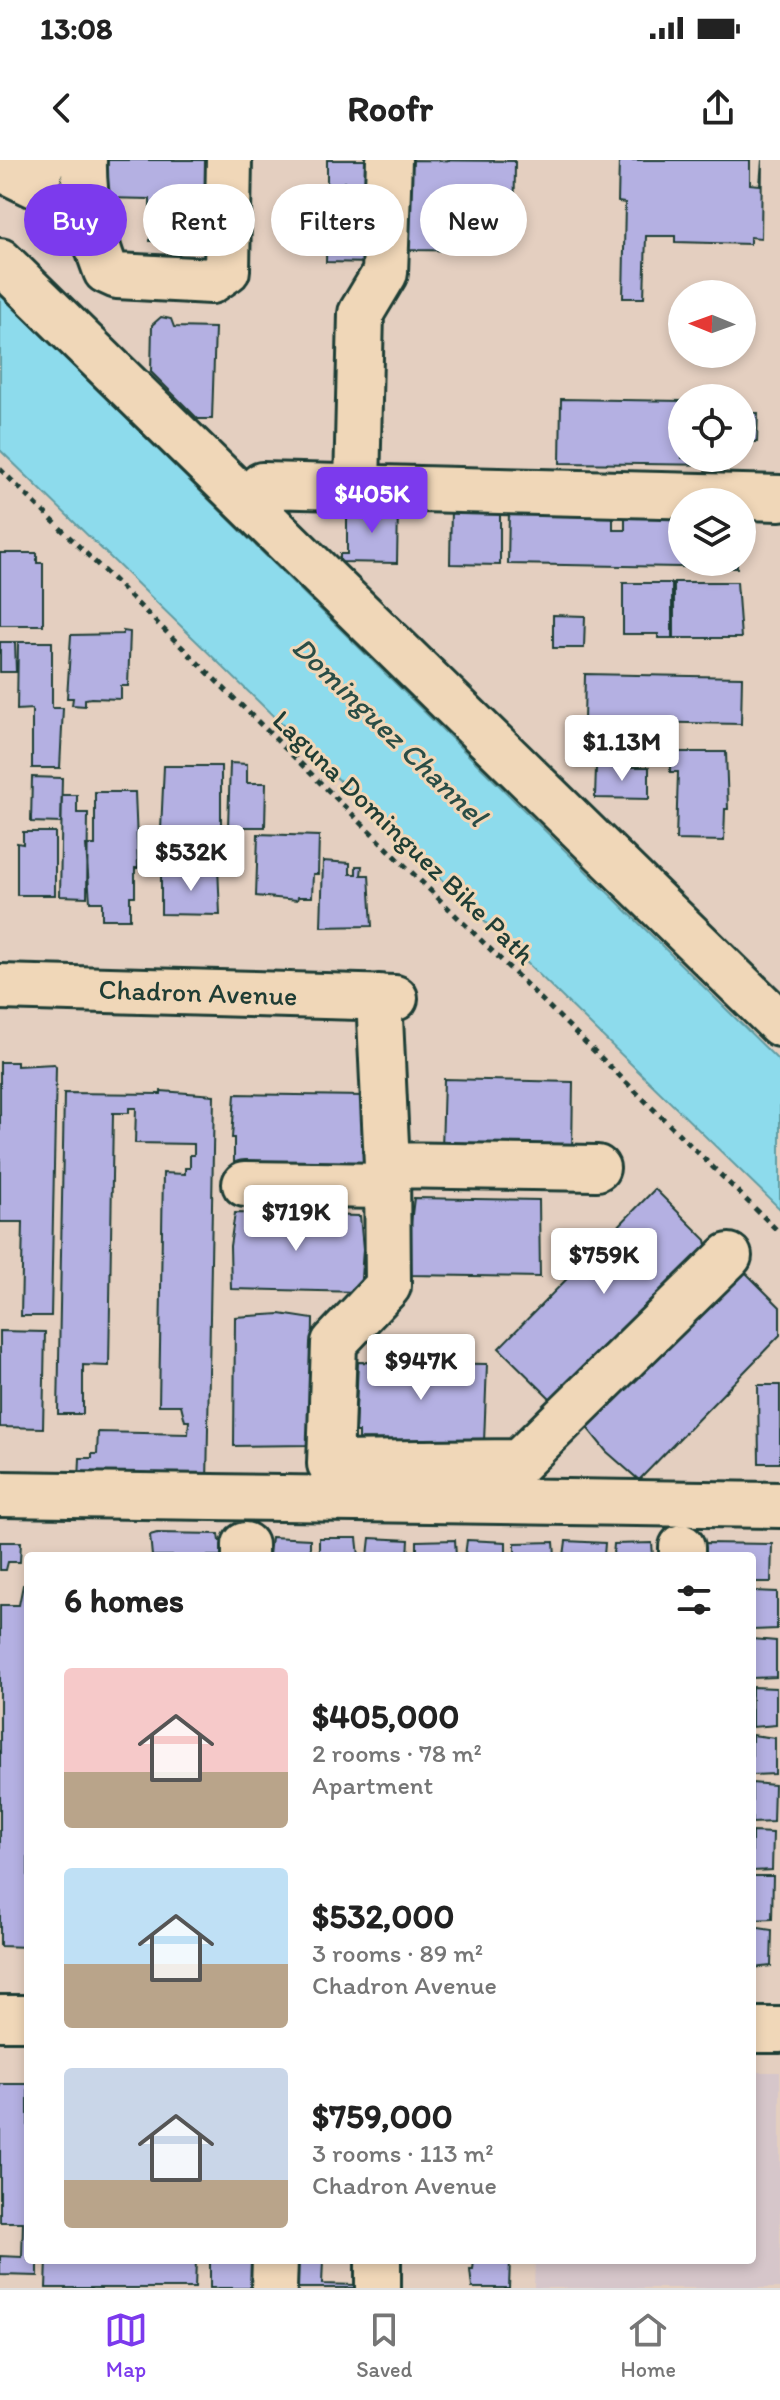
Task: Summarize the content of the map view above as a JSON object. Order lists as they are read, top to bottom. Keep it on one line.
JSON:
{"streets":{"street":["Chadron Avenue"],"path":["Laguna Dominguez Bike Path"]},"water":["Dominguez Channel"],"north":"left","page":{"status":"13:08","header":"Roofr","chip":["Buy","Rent","Filters","New"],"price":["$405K","$1.13M","$532K","$719K","$759K","$947K"],"heading":"6 homes","list":[{"name":"$405,000","note":"2 rooms · 78 m² · Apartment"},{"name":"$532,000","note":"3 rooms · 89 m² · Chadron Avenue"},{"name":"$759,000","note":"3 rooms · 113 m² · Chadron Avenue"}],"tabs":["Map","Saved","Home"]}}
